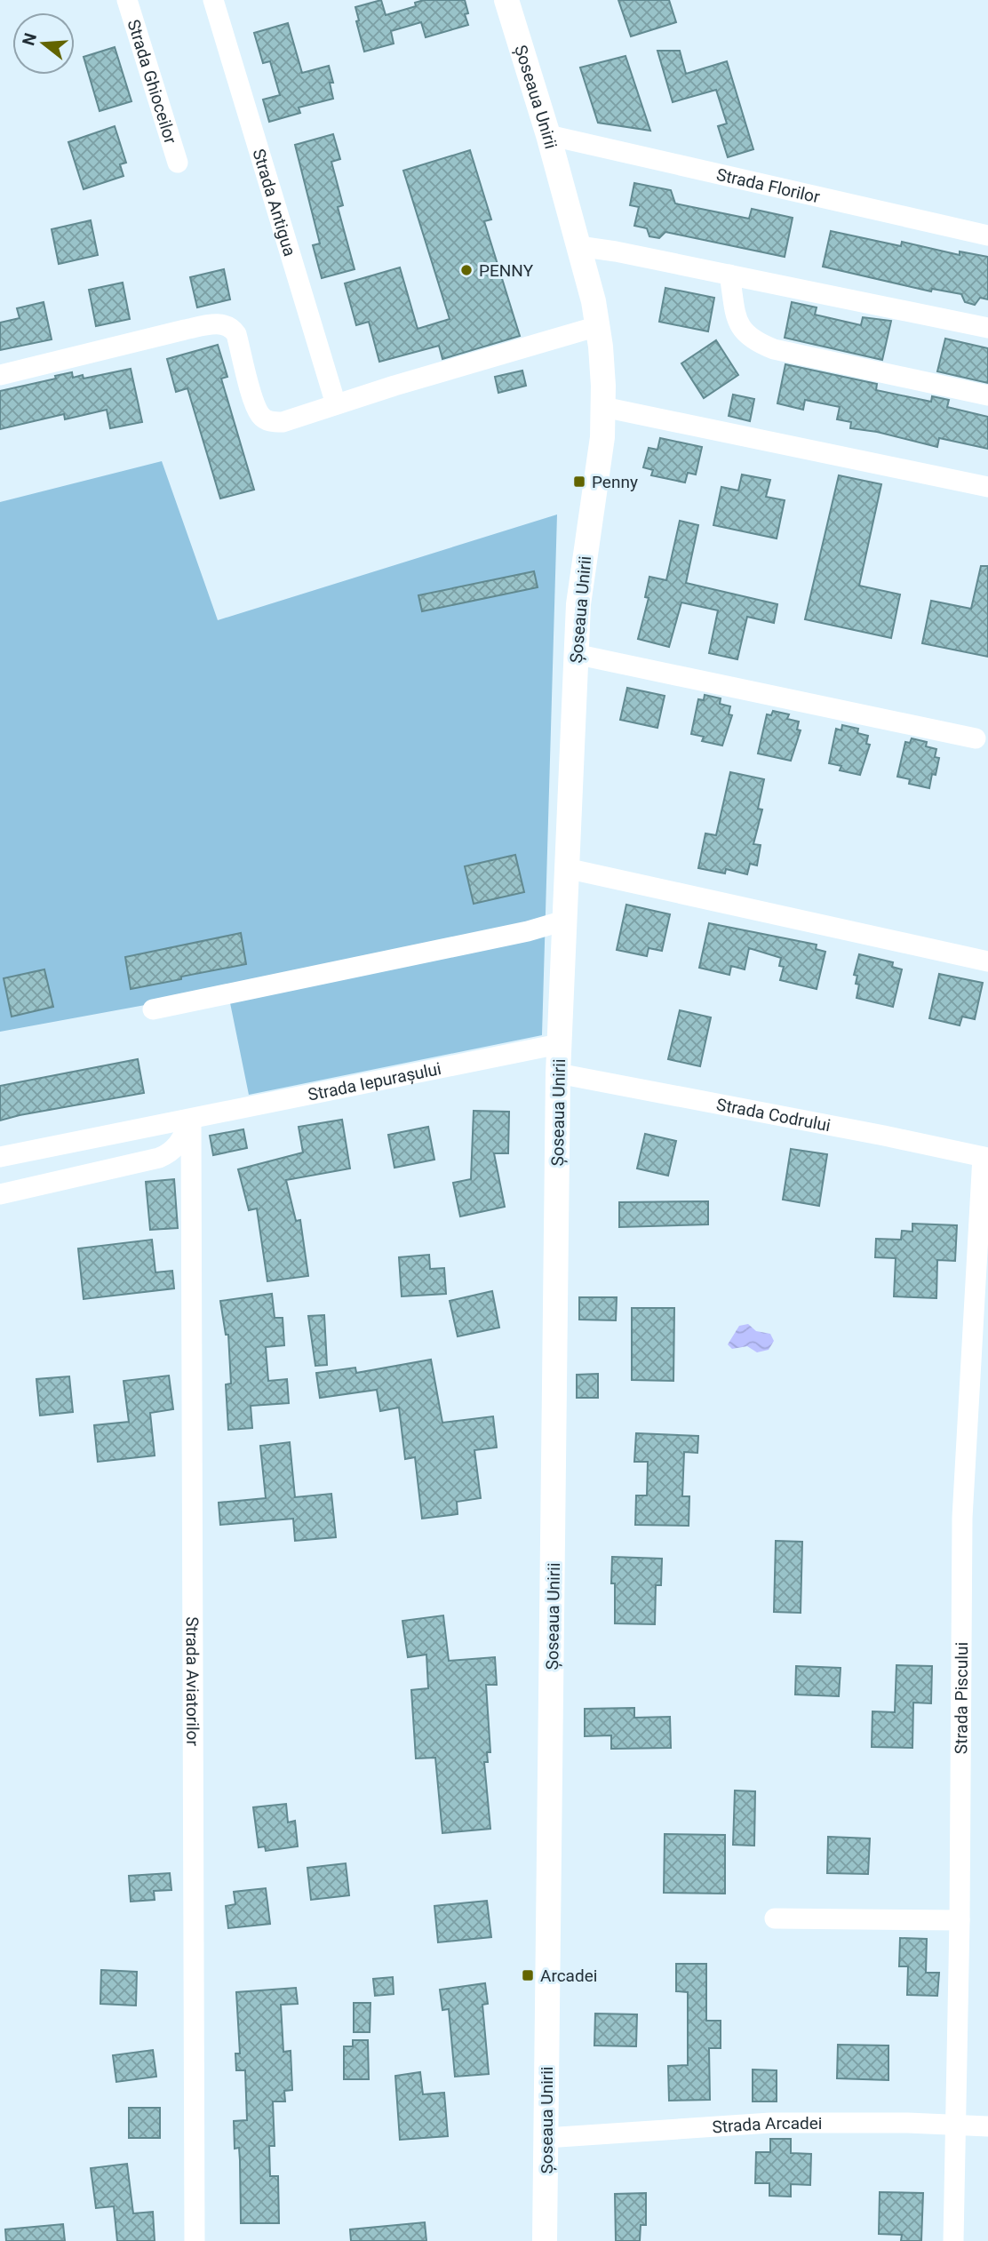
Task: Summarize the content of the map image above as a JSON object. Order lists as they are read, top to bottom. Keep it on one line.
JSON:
{"streets":{"main road":["Șoseaua Unirii"],"street":["Strada Ghioceilor","Strada Florilor","Strada Antigua","Strada Iepurașului","Strada Codrului","Strada Aviatorilor","Strada Piscului","Strada Arcadei"]},"crossings":[["Șoseaua Unirii","Strada Florilor"],["Șoseaua Unirii","Strada Iepurașului"],["Șoseaua Unirii","Strada Codrului"],["Șoseaua Unirii","Strada Arcadei"],["Strada Iepurașului","Strada Aviatorilor"],["Strada Codrului","Strada Piscului"],["Strada Piscului","Strada Arcadei"]],"places":{"other":["PENNY"],"transit":["Penny","Arcadei"]},"north":"left"}
